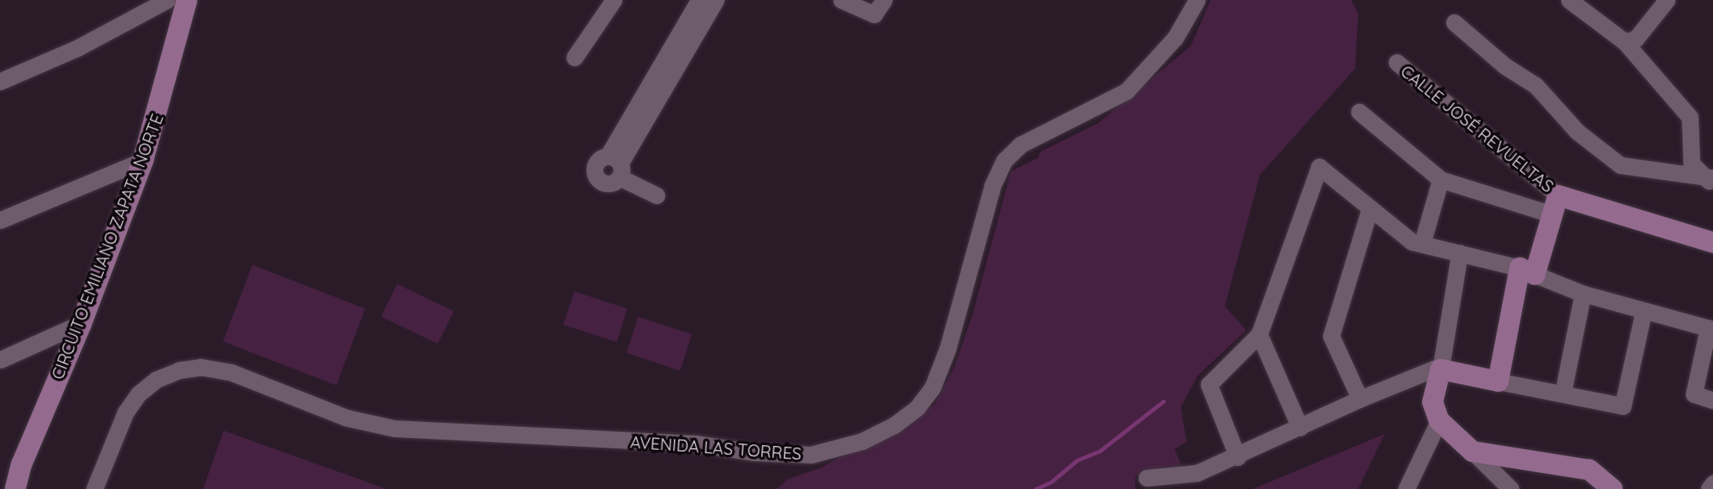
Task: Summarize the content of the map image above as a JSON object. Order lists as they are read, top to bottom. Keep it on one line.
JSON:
{"streets":{"main road":["CIRCUITO EMILIANO ZAPATA NORTE"],"street":["CALLE JOSÉ REVUELTAS","AVENIDA LAS TORRES"]}}
